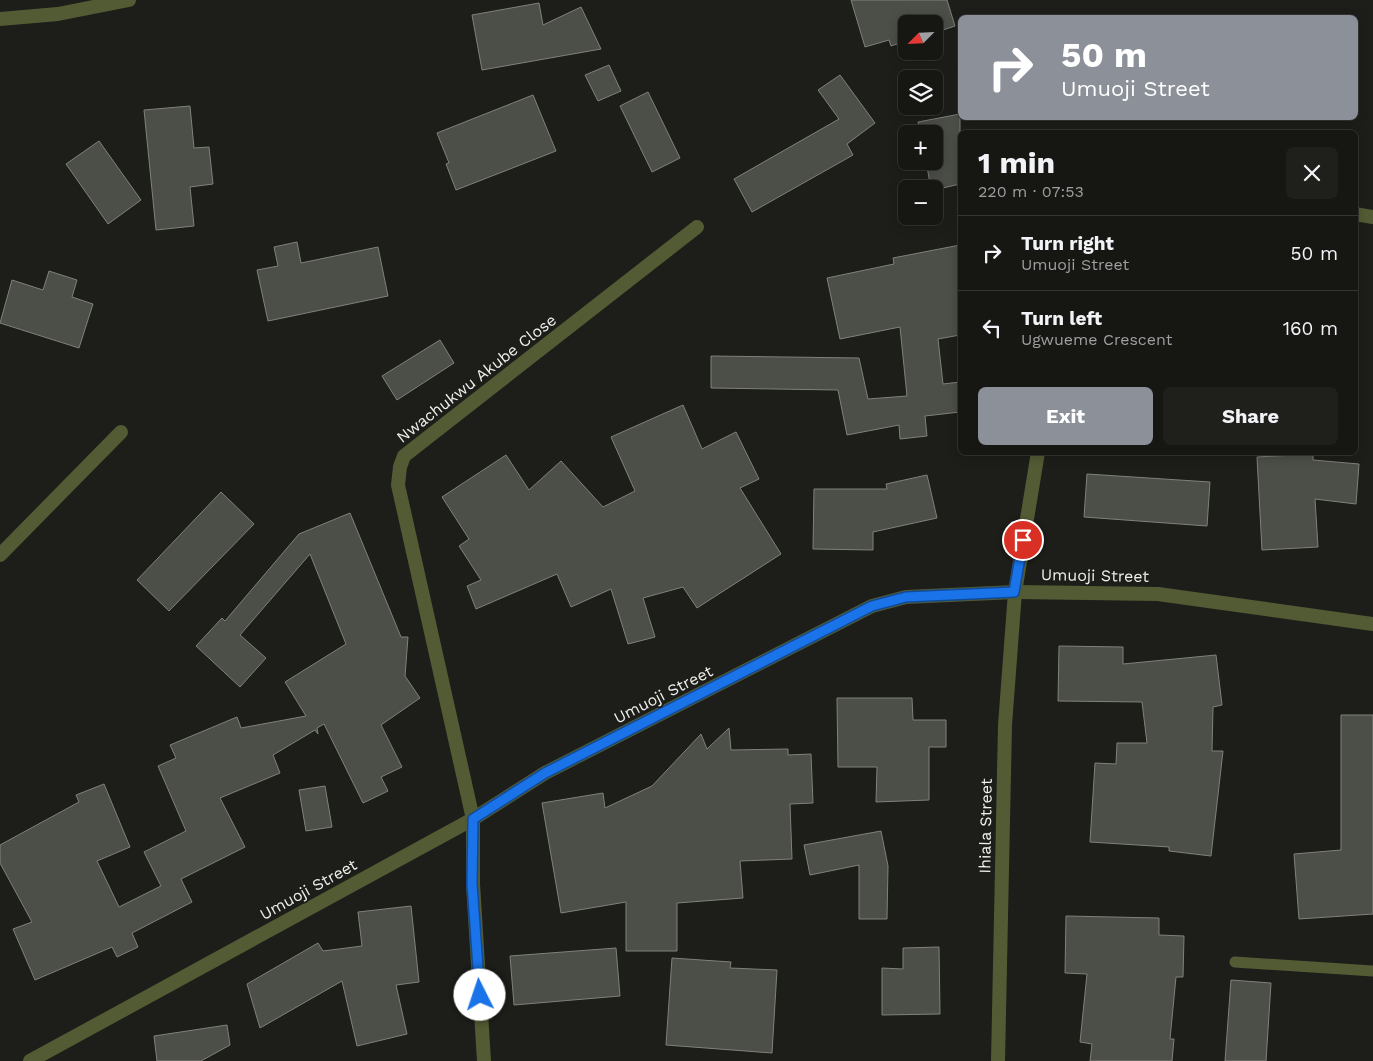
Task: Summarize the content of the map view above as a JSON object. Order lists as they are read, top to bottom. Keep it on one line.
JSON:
{"streets":{"street":["Nwachukwu Akube Close","Umuoji Street","Ihiala Street"]},"crossings":[["Nwachukwu Akube Close","Umuoji Street"],["Umuoji Street","Ihiala Street"]],"north":"bottom left","page":{"map_buttons":["+","−"],"turn":["50 m","Umuoji Street"],"heading":["1 min","220 m · 07:53"],"list":[{"name":"Turn right","note":"Umuoji Street","value":"50 m"},{"name":"Turn left","note":"Ugwueme Crescent","value":"160 m"}],"buttons":["Exit","Share"]}}
